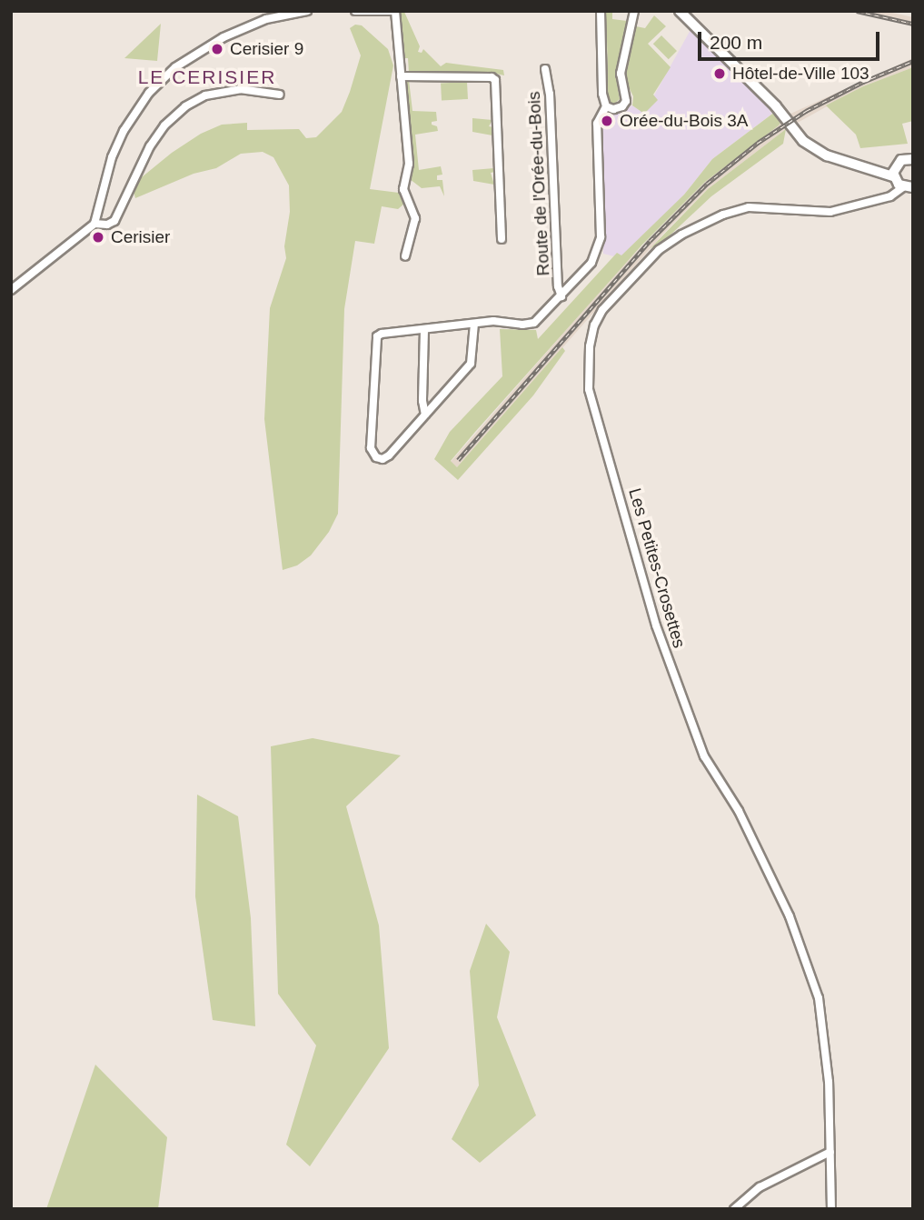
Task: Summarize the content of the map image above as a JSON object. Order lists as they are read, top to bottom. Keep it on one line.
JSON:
{"streets":{"street":["Route de l'Orée-du-Bois","Les Petites-Crosettes"]},"districts":["LE CERISIER"],"places":["Cerisier 9","Hôtel-de-Ville 103","Orée-du-Bois 3A","Cerisier"],"scale_bar":"200 m"}
